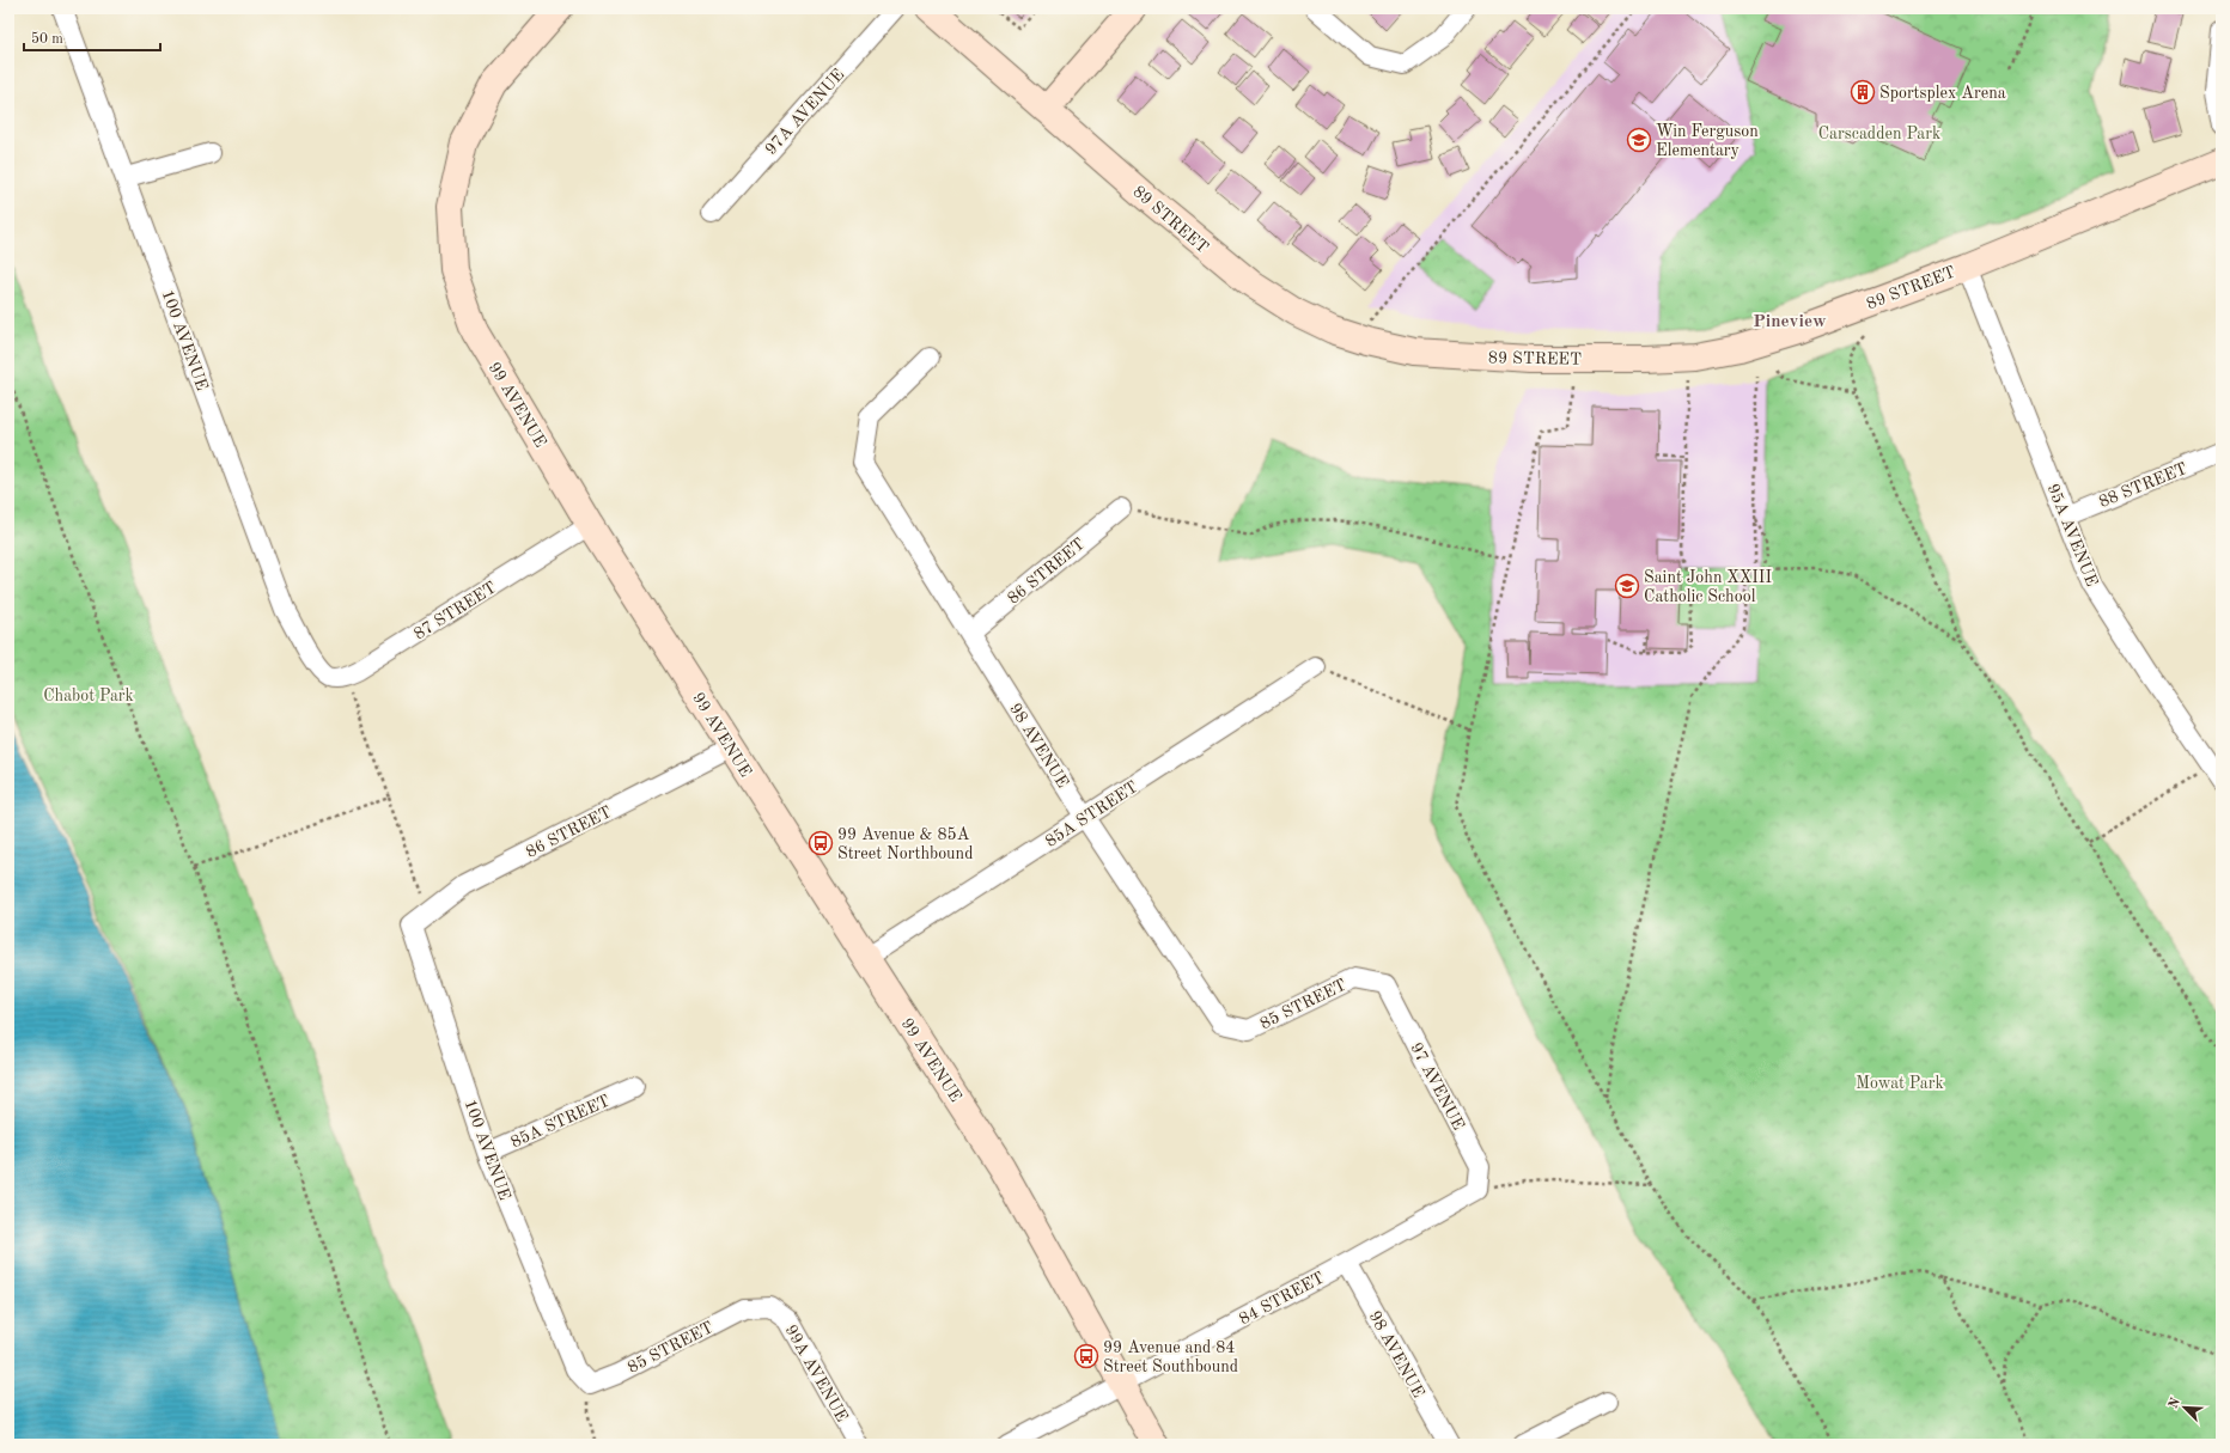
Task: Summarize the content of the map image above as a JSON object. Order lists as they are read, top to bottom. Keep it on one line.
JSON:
{"streets":{"street":["97A AVENUE","89 STREET","100 AVENUE","99 AVENUE","88 STREET","95A AVENUE","86 STREET","87 STREET","98 AVENUE","85A STREET","85 STREET","97 AVENUE","84 STREET","99A AVENUE"]},"crossings":[["89 STREET","95A AVENUE"],["100 AVENUE","86 STREET"],["100 AVENUE","87 STREET"],["100 AVENUE","85A STREET"],["100 AVENUE","85 STREET"],["99 AVENUE","86 STREET"],["99 AVENUE","87 STREET"],["99 AVENUE","85A STREET"],["99 AVENUE","84 STREET"],["88 STREET","95A AVENUE"],["86 STREET","98 AVENUE"],["98 AVENUE","85A STREET"],["98 AVENUE","85 STREET"],["98 AVENUE","84 STREET"],["85 STREET","97 AVENUE"],["85 STREET","99A AVENUE"],["97 AVENUE","84 STREET"]],"districts":["Pineview"],"parks":["Carscadden Park","Chabot Park","Mowat Park"],"places":{"building":["Sportsplex Arena"],"school or university":["Win Ferguson Elementary","Saint John XXIII Catholic School"],"bus stop":["99 Avenue & 85A Street Northbound","99 Avenue and 84 Street Southbound"]},"scale_bar":"50 m","north":"top left"}
